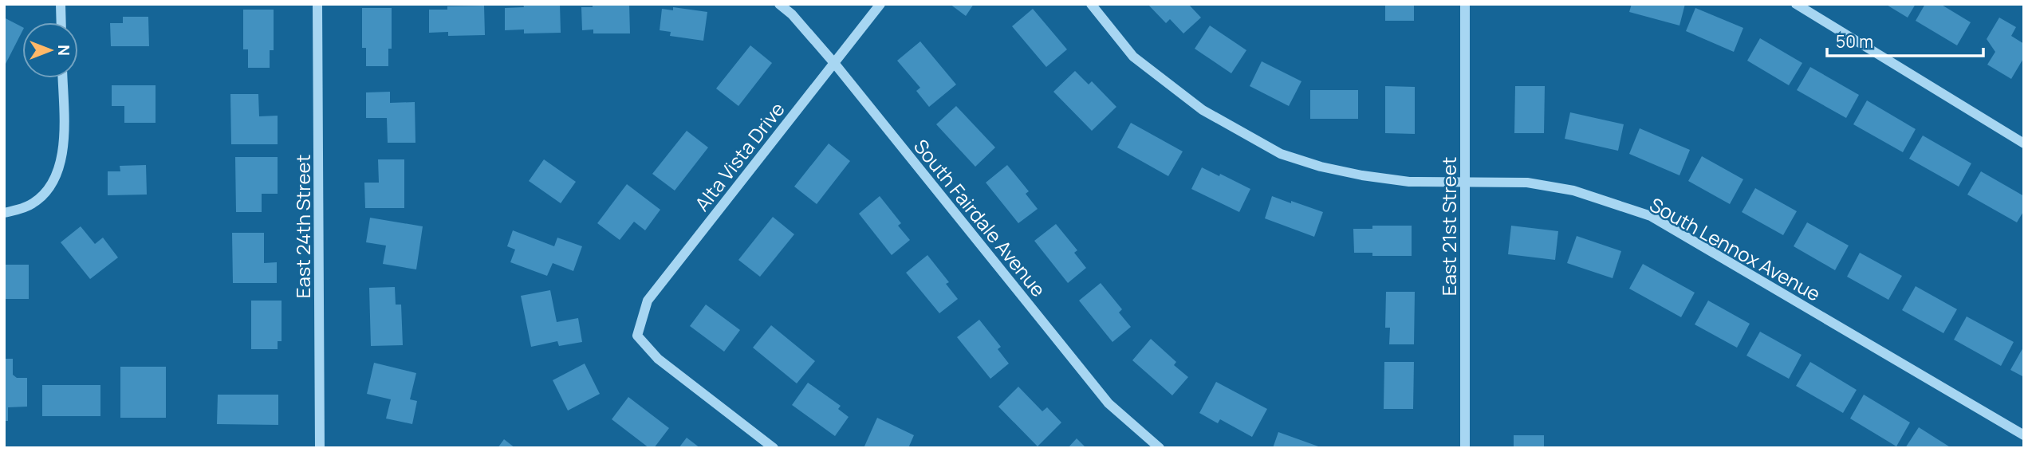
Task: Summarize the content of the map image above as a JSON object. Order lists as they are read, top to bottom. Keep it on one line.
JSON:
{"streets":{"street":["Alta Vista Drive","South Fairdale Avenue","East 24th Street","East 21st Street","South Lennox Avenue"]},"crossings":[["Alta Vista Drive","South Fairdale Avenue"],["East 21st Street","South Lennox Avenue"]],"scale_bar":"50 m","north":"right"}
